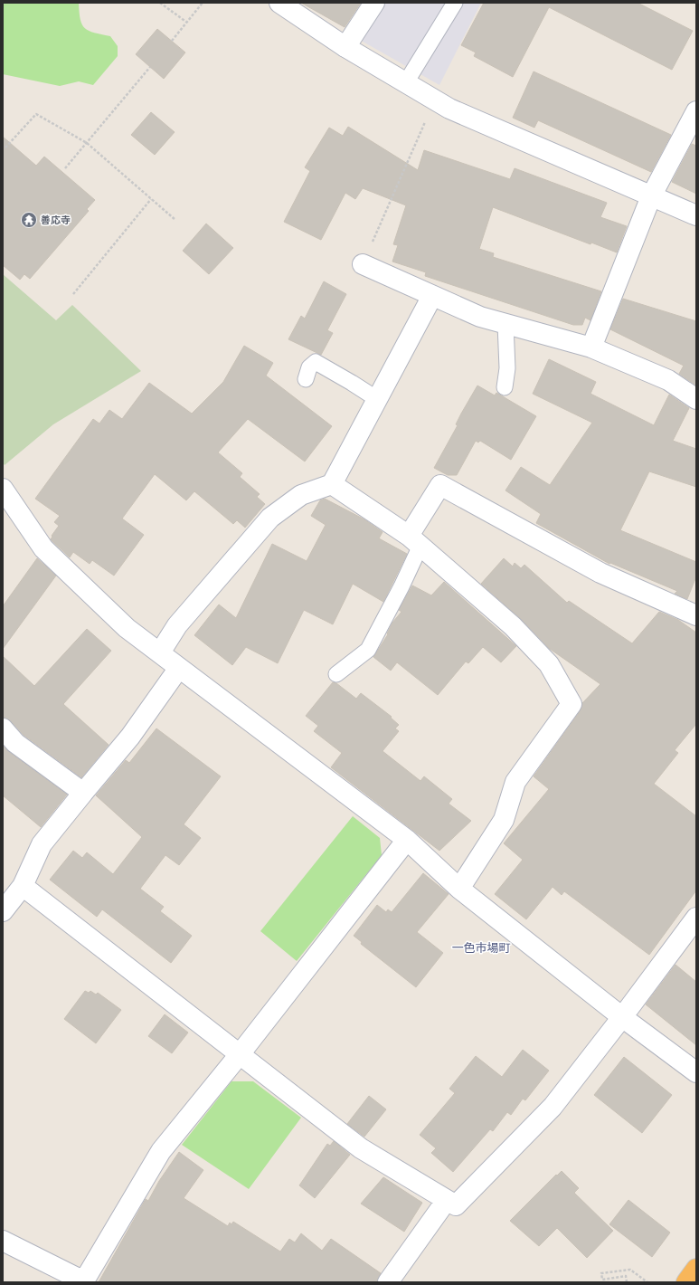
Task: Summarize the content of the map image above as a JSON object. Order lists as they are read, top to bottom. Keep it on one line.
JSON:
{"districts":["一色市場町"],"places":{"temple":["善応寺"]}}
